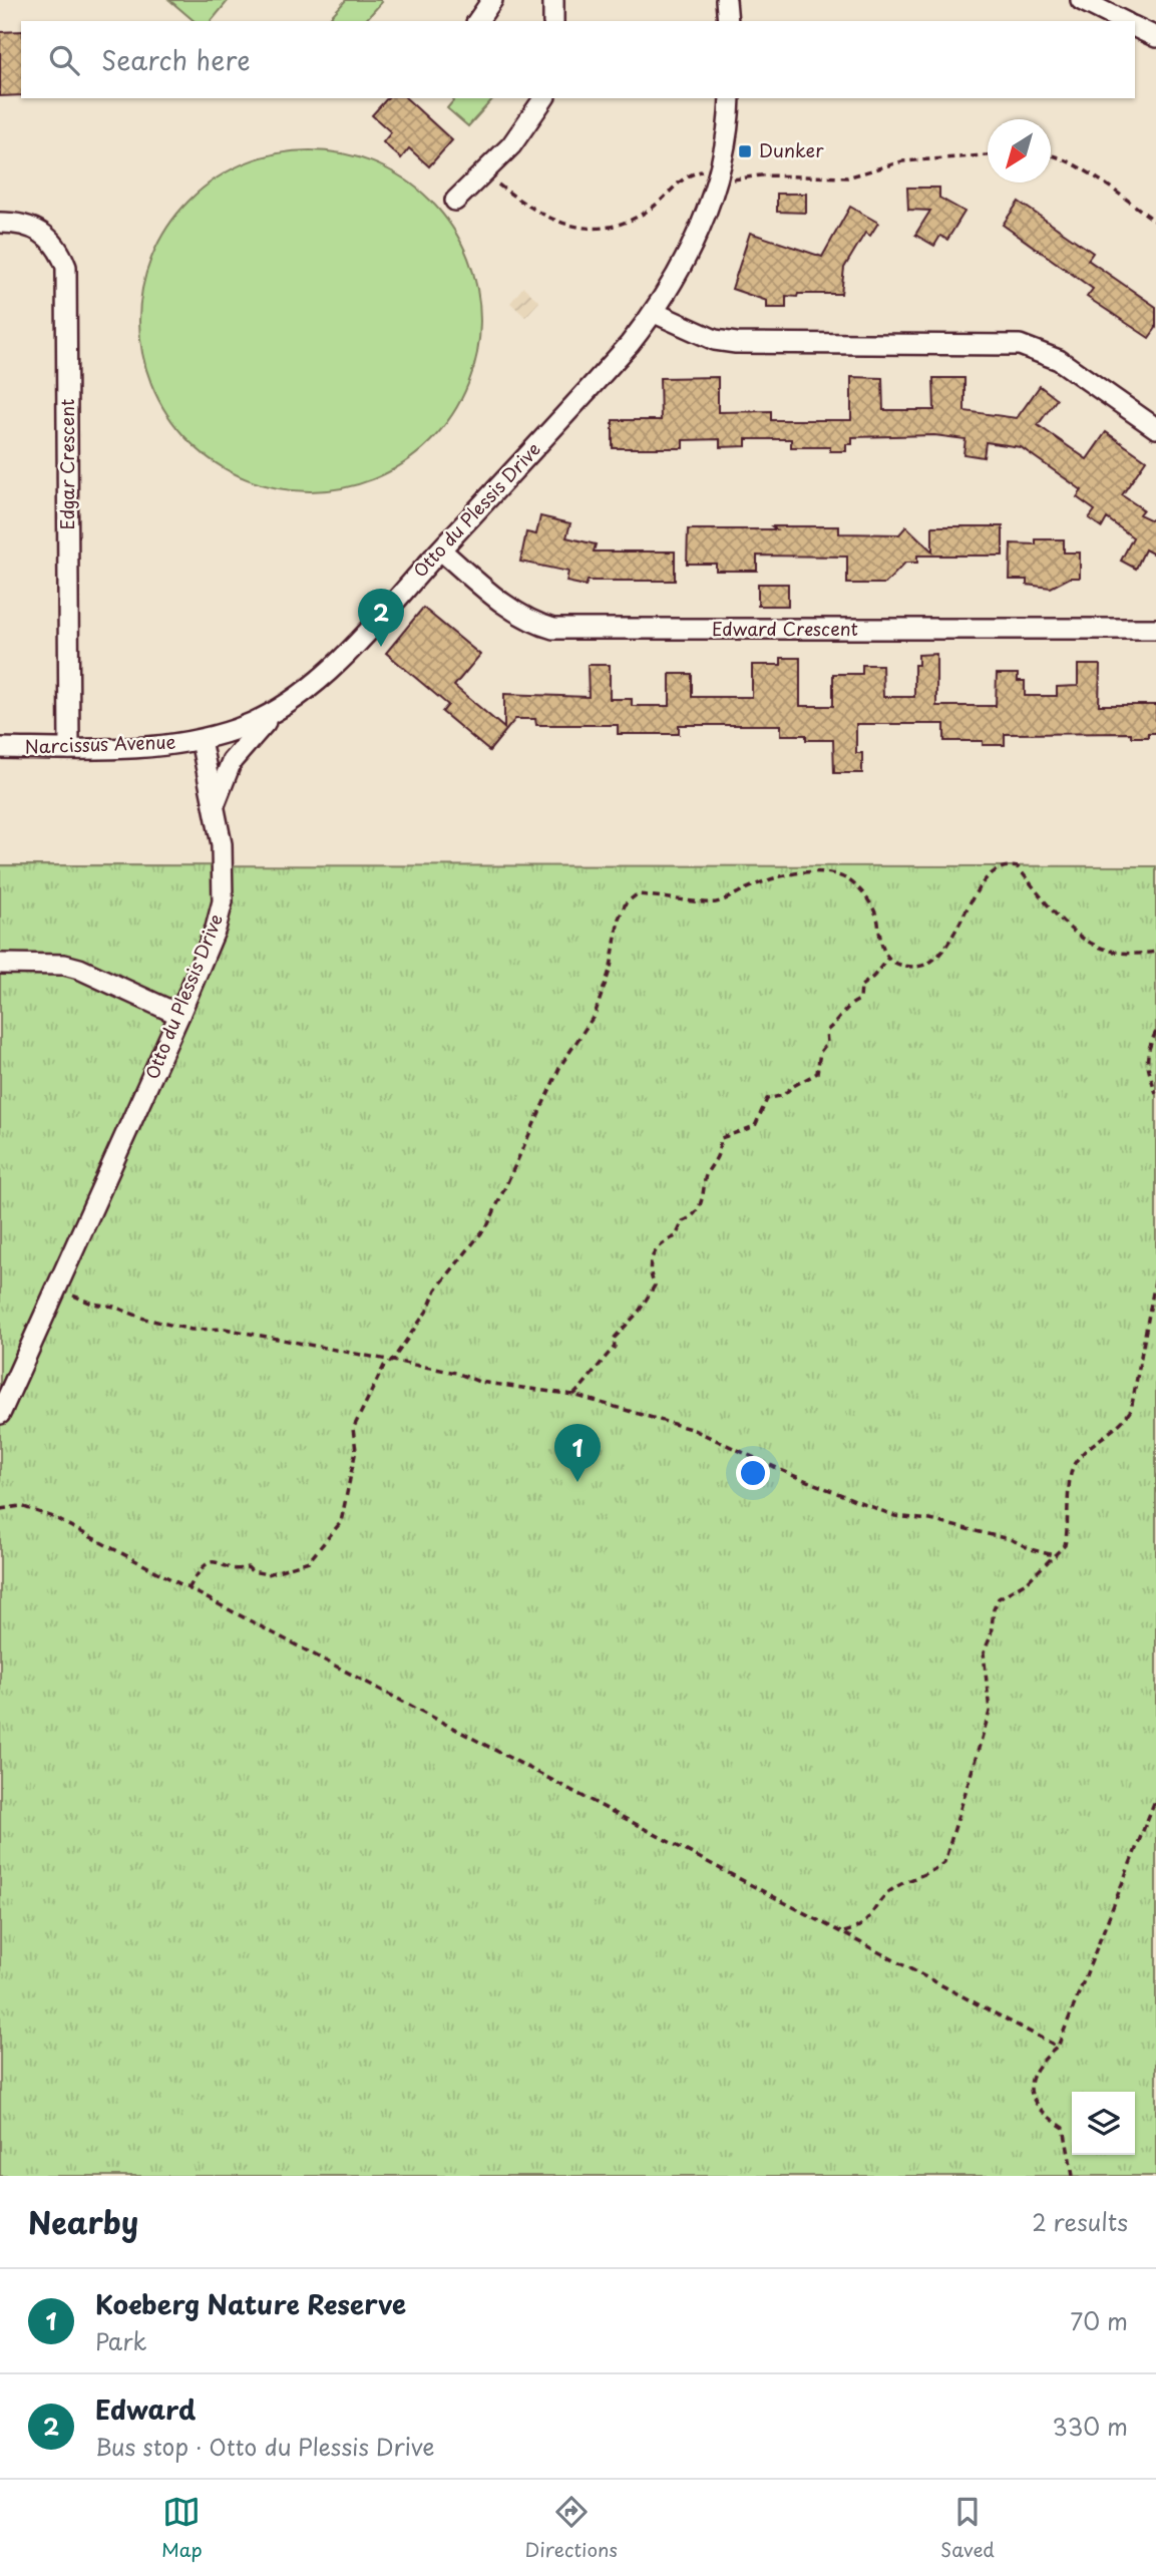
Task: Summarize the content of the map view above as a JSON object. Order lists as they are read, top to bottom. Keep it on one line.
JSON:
{"streets":{"street":["Edgar Crescent","Otto du Plessis Drive","Edward Crescent","Narcissus Avenue"]},"crossings":[["Edgar Crescent","Narcissus Avenue"],["Otto du Plessis Drive","Edward Crescent"],["Otto du Plessis Drive","Narcissus Avenue"]],"places":{"transit":["Dunker"]},"north":"bottom left","page":{"search":"Search here","pins":["2","1"],"heading":["Nearby","2 results"],"list":[{"mark":"1","name":"Koeberg Nature Reserve","note":"Park","value":"70 m"},{"mark":"2","name":"Edward","note":"Bus stop · Otto du Plessis Drive","value":"330 m"}],"nav":["Map","Directions","Saved"]}}
